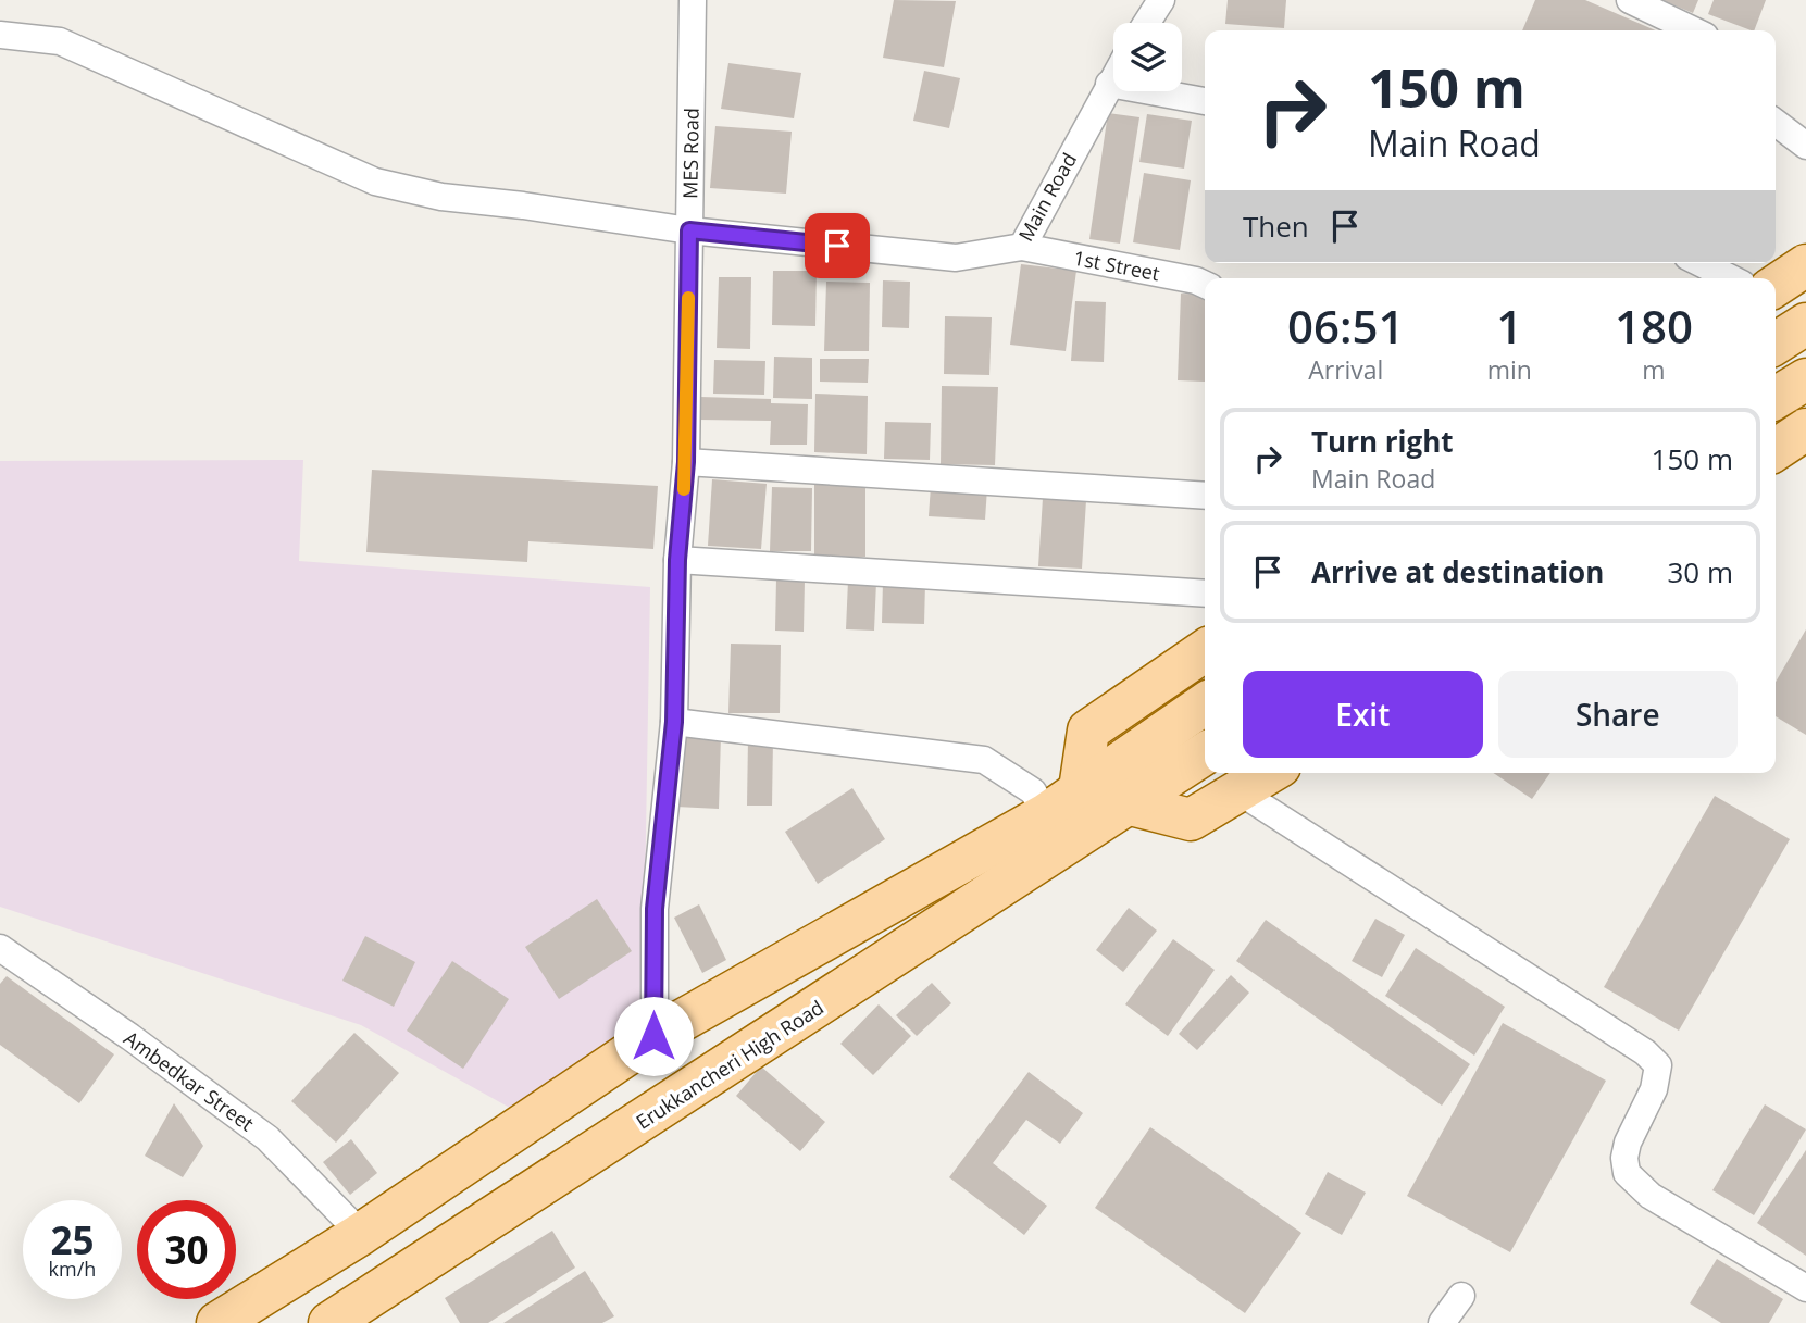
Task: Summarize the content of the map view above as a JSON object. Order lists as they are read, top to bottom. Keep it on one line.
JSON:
{"streets":{"main road":["Erukkancheri High Road"],"street":["MES Road","Main Road","1st Street","Ambedkar Street"]},"crossings":[["MES Road","Main Road"],["Main Road","1st Street"]],"page":{"turn":["150 m","Main Road"],"then":"Then","eta":["06:51","Arrival","1","min","180","m"],"list":[{"name":"Turn right","note":"Main Road","value":"150 m"},{"name":"Arrive at destination","value":"30 m"}],"buttons":["Exit","Share"],"speed":"25 km/h","limit":"30"}}
